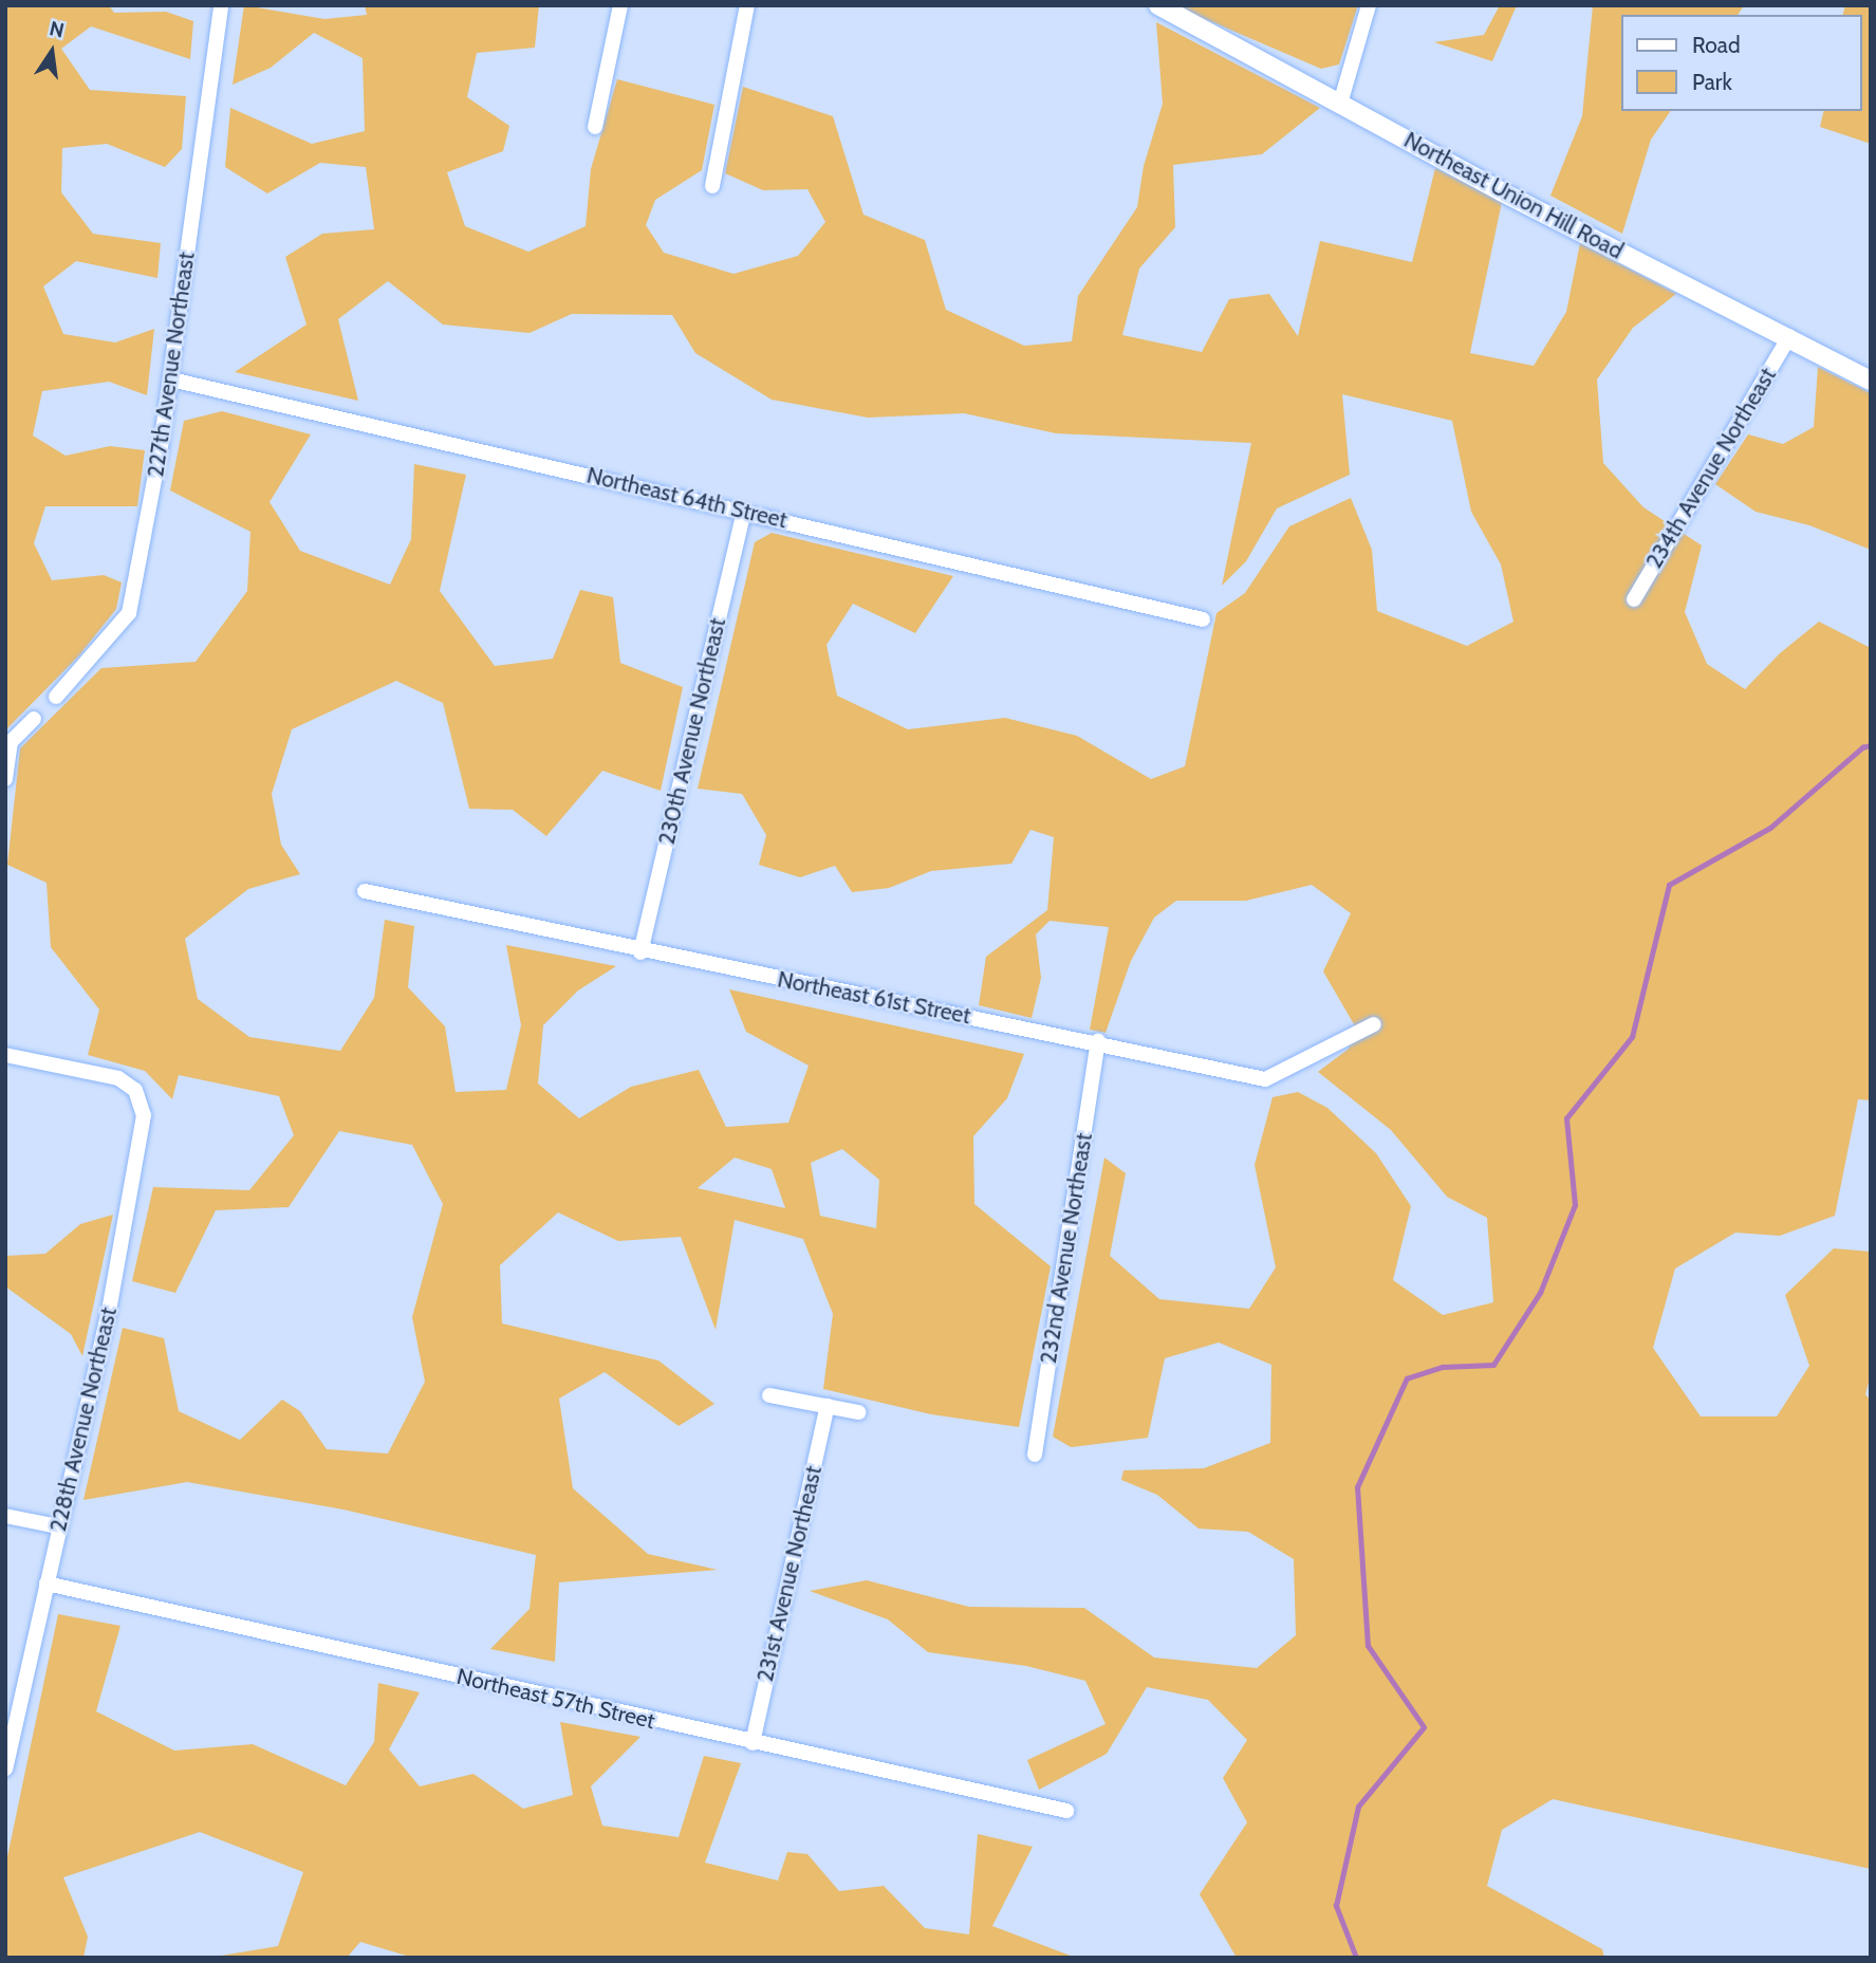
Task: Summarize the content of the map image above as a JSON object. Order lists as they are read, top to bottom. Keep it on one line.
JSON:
{"streets":{"street":["Northeast Union Hill Road","227th Avenue Northeast","234th Avenue Northeast","Northeast 64th Street","230th Avenue Northeast","Northeast 61st Street","232nd Avenue Northeast","228th Avenue Northeast","231st Avenue Northeast","Northeast 57th Street"]},"crossings":[["Northeast Union Hill Road","234th Avenue Northeast"],["227th Avenue Northeast","Northeast 64th Street"],["Northeast 64th Street","230th Avenue Northeast"],["230th Avenue Northeast","Northeast 61st Street"],["Northeast 61st Street","232nd Avenue Northeast"],["228th Avenue Northeast","Northeast 57th Street"],["231st Avenue Northeast","Northeast 57th Street"]],"legend":["Road","Park"],"north":"top"}
